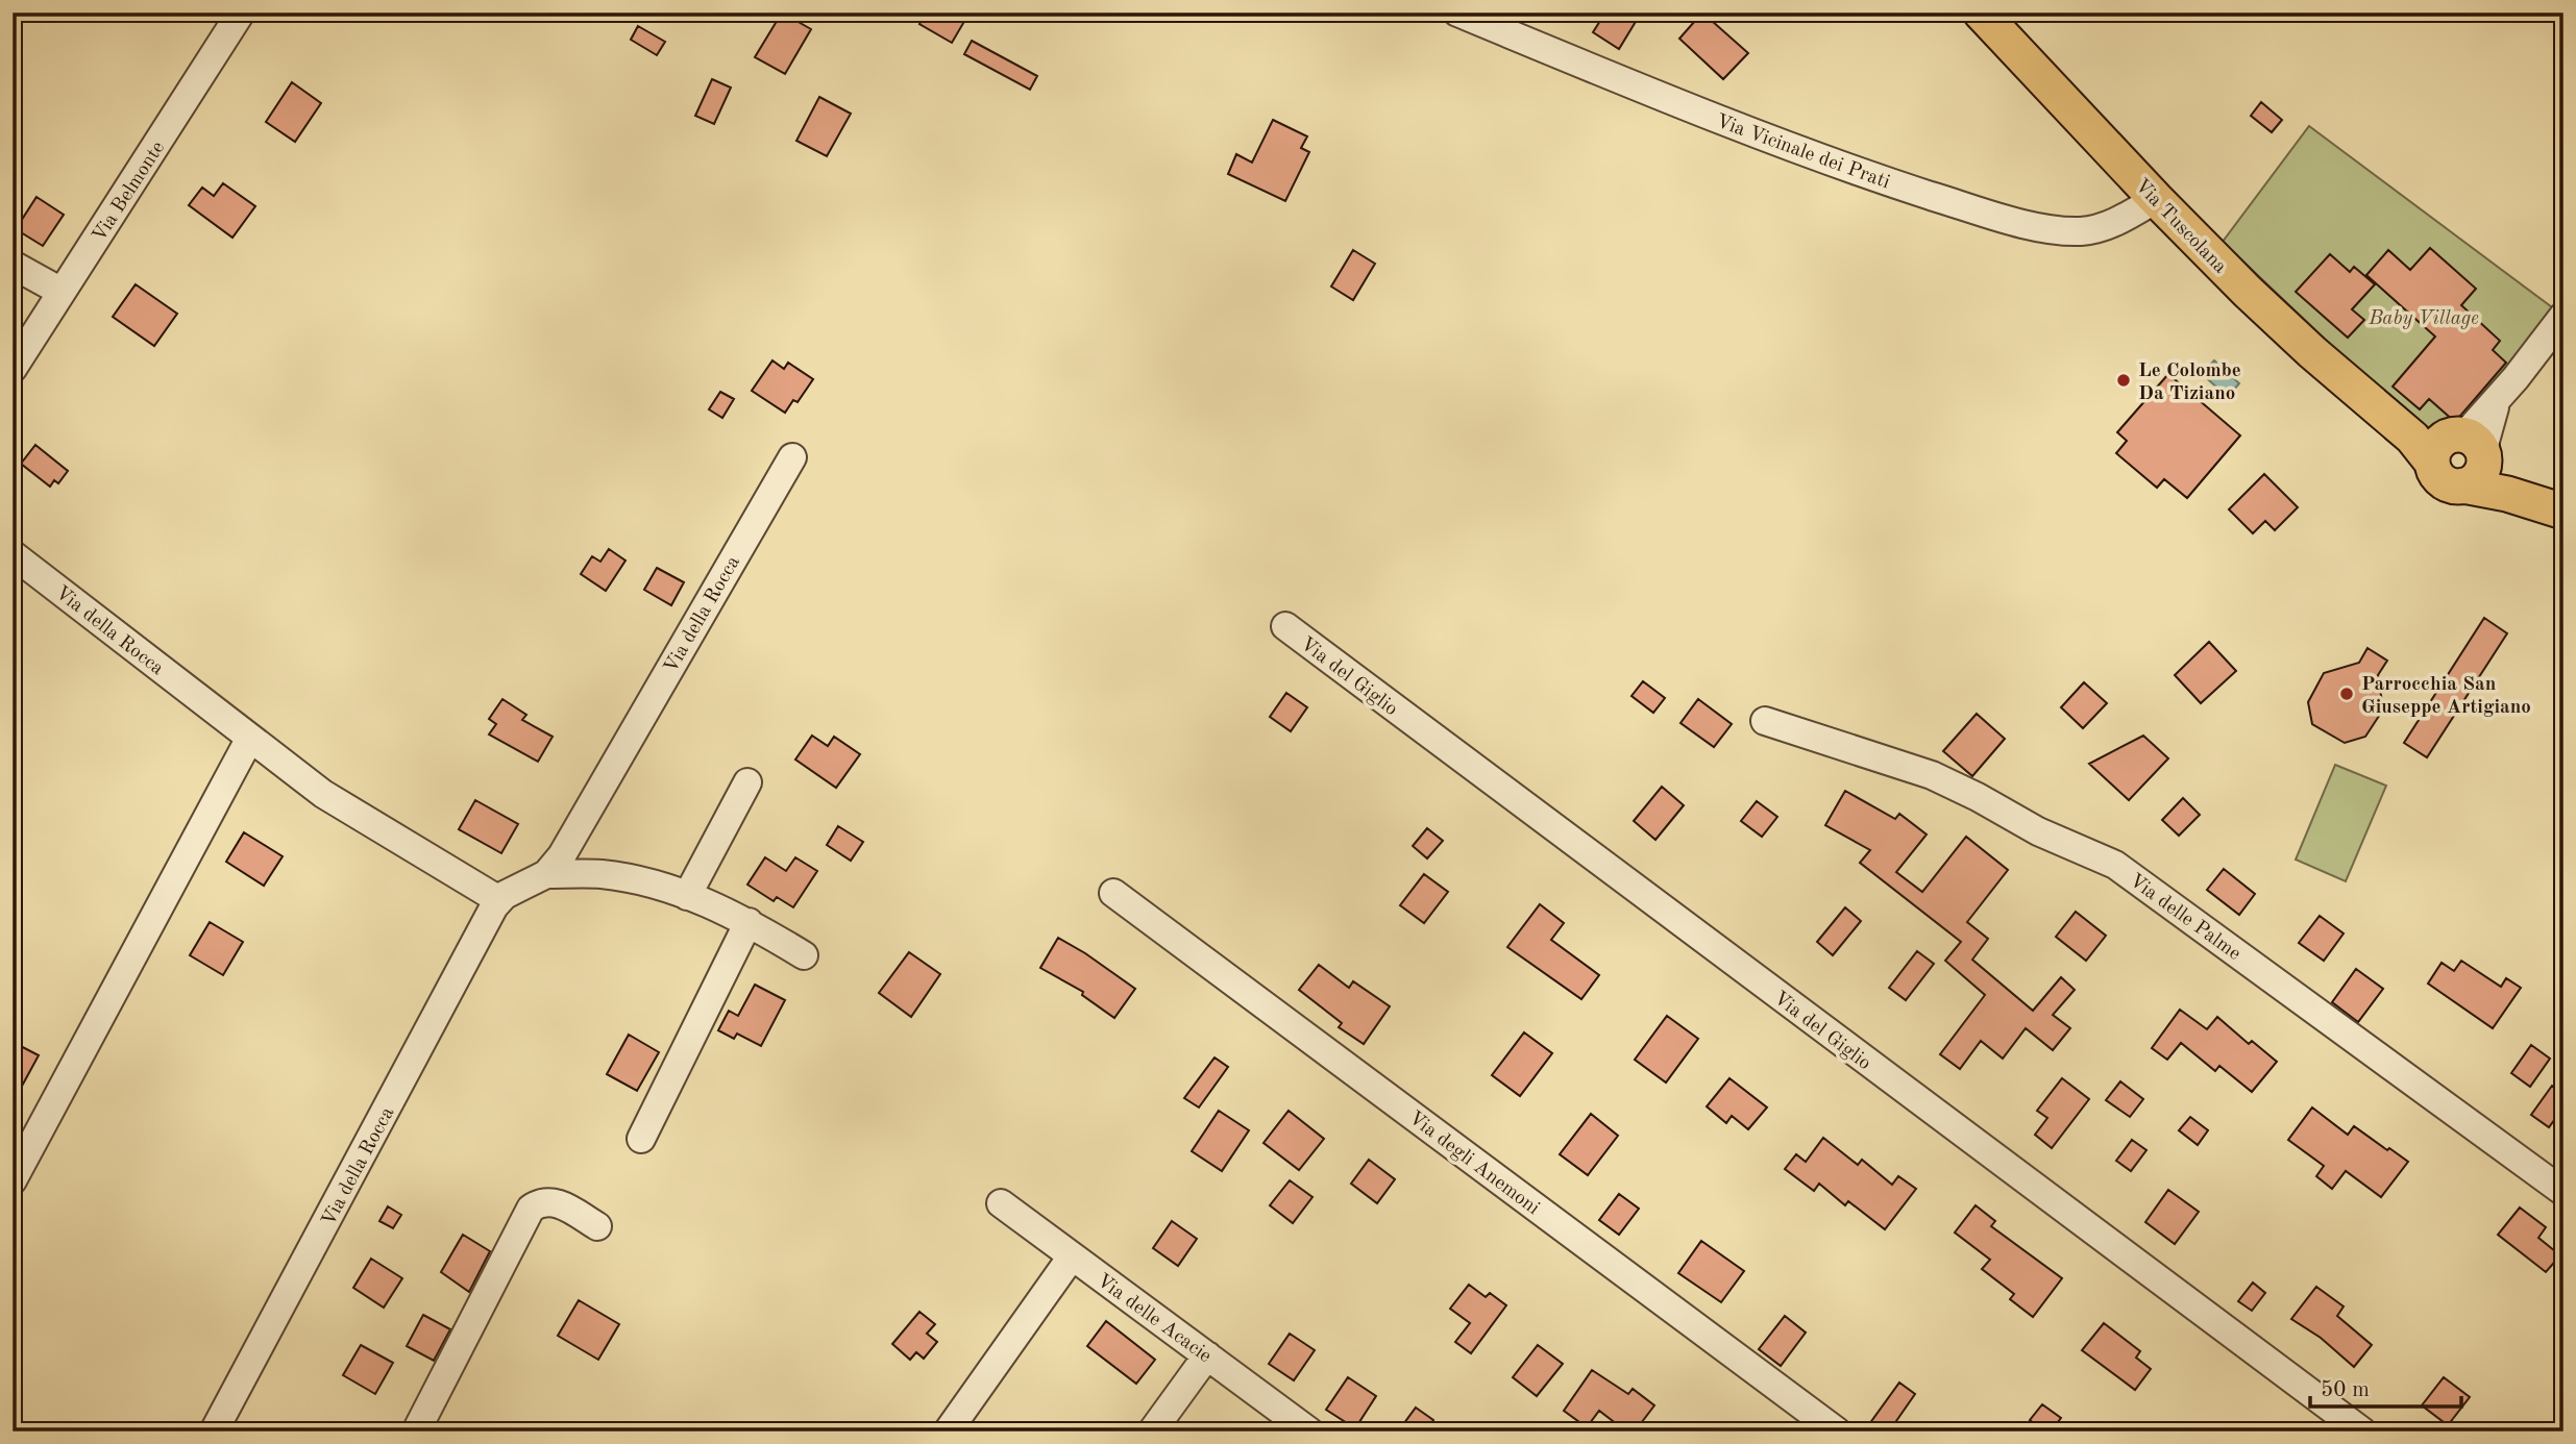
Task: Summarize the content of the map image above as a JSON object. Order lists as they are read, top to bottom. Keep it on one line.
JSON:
{"streets":{"main road":["Via Tuscolana"],"street":["Via Vicinale dei Prati","Via Belmonte","Via della Rocca","Via del Giglio","Via delle Palme","Via degli Anemoni","Via delle Acacie"]},"crossings":[["Via Vicinale dei Prati","Via Tuscolana"]],"parks":["Baby Village"],"places":["Le Colombe Da Tiziano","Parrocchia San Giuseppe Artigiano"],"scale_bar":"50 m"}
